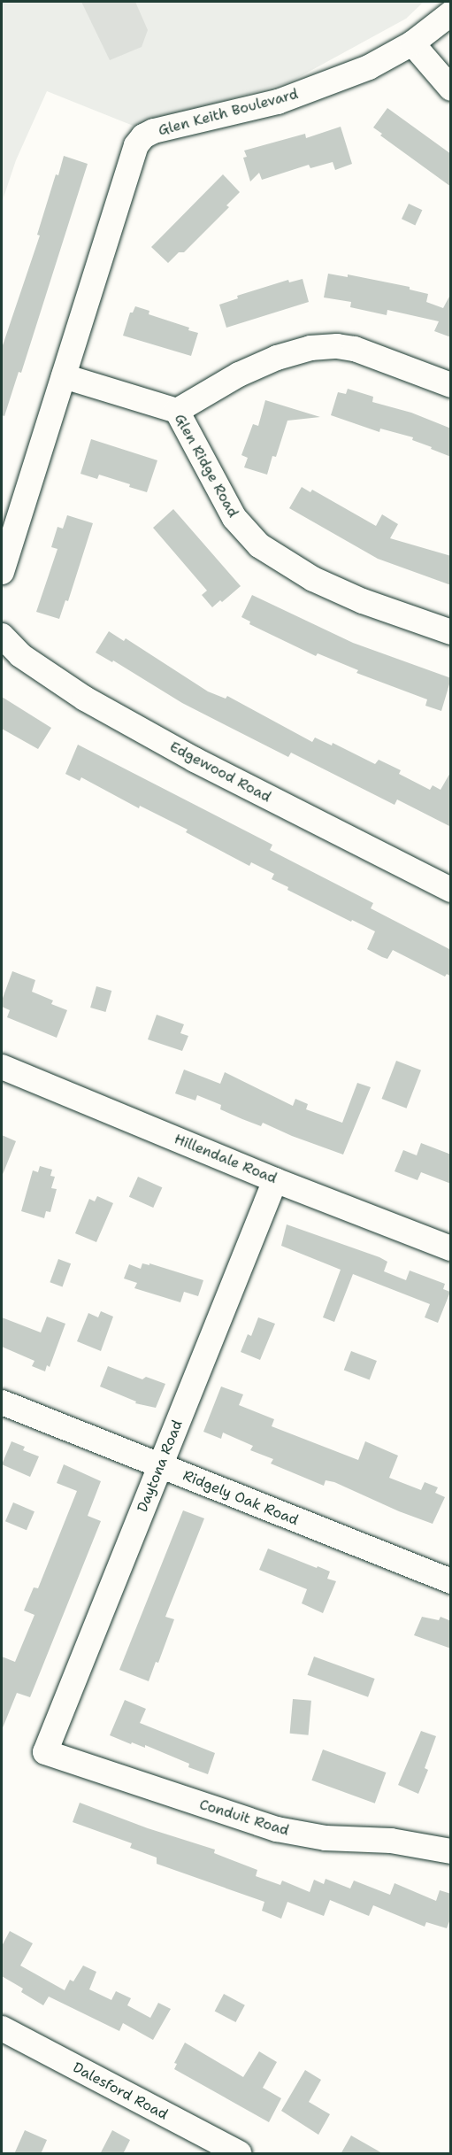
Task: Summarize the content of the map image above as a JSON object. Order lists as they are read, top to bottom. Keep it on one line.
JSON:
{"streets":{"street":["Glen Keith Boulevard","Glen Ridge Road","Edgewood Road","Hillendale Road","Daytona Road","Ridgely Oak Road","Conduit Road","Dalesford Road"]},"crossings":[["Glen Keith Boulevard","Glen Ridge Road"],["Hillendale Road","Daytona Road"],["Daytona Road","Ridgely Oak Road"],["Daytona Road","Conduit Road"]]}
